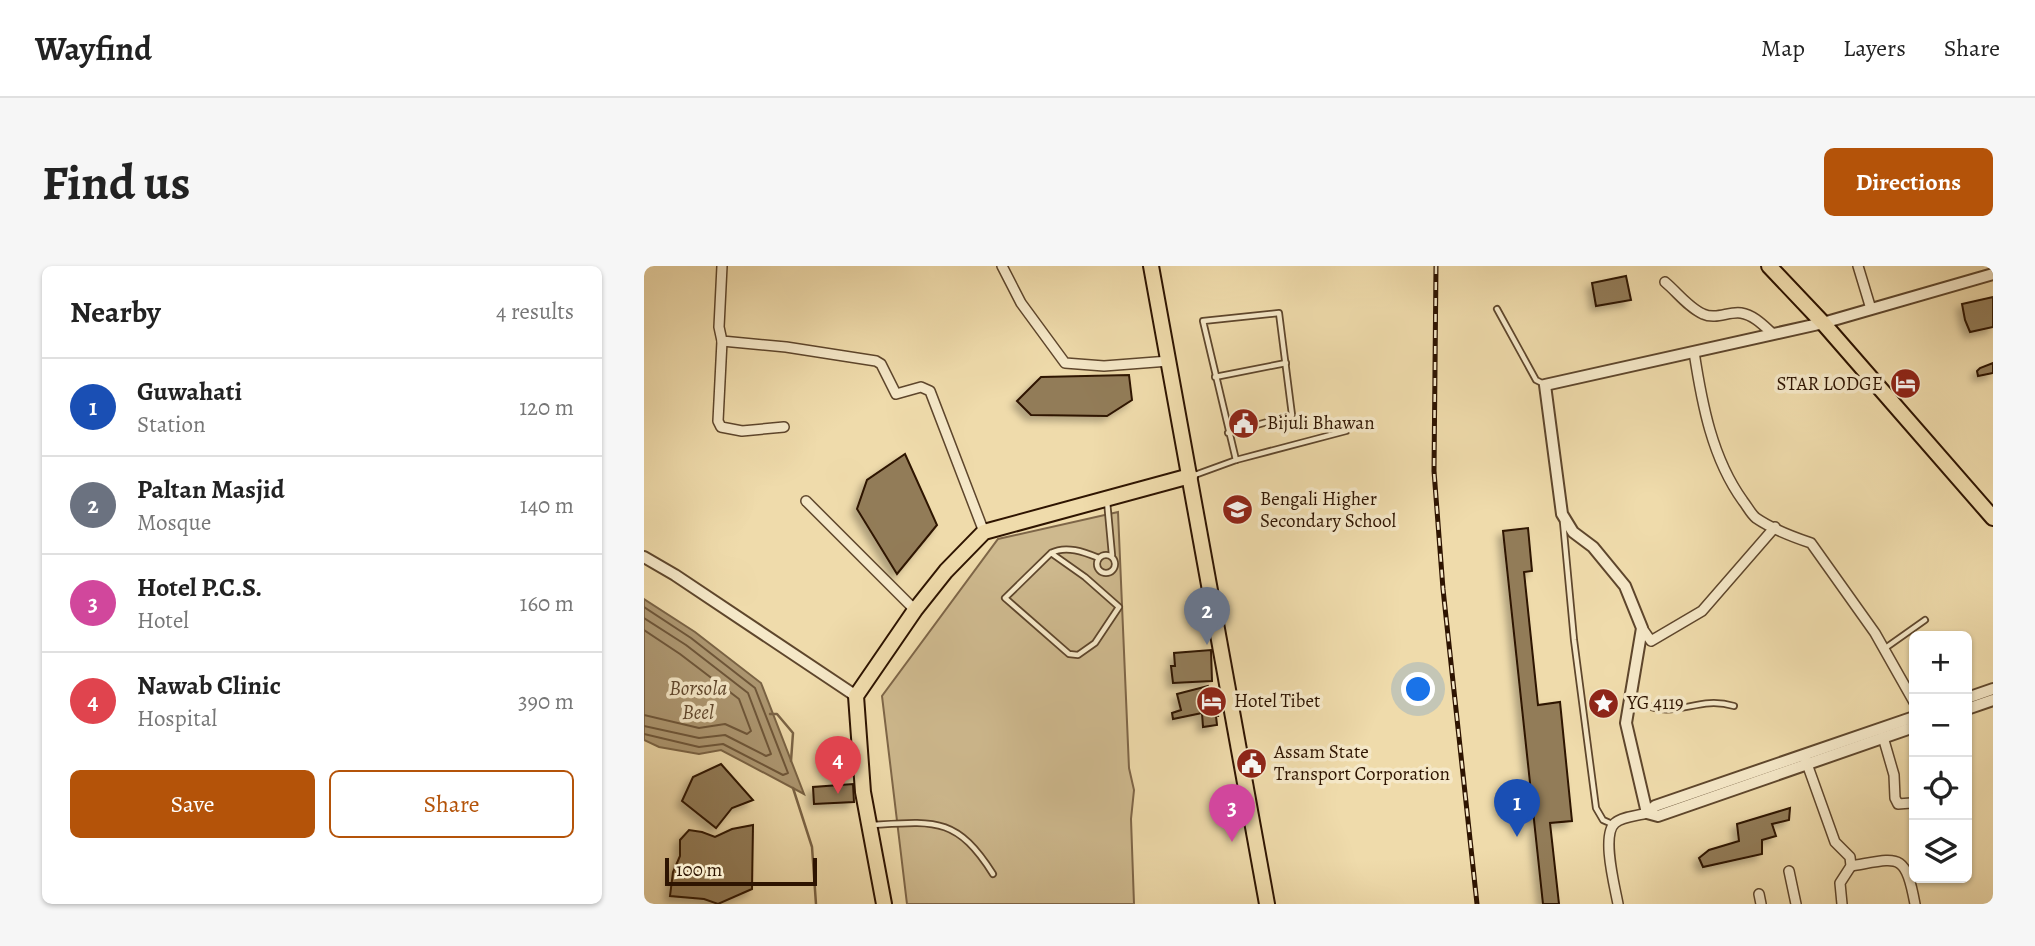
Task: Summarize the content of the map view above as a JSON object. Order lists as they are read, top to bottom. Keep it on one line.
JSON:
{"water":["Borsola Beel"],"places":{"hotel":["STAR LODGE","Hotel Tibet"],"public building":["Bijuli Bhawan","Assam State Transport Corporation"],"school or university":["Bengali Higher Secondary School"],"place":["YG 4119"]},"scale_bar":"100 m","page":{"header":"Wayfind","nav":["Map","Layers","Share"],"buttons":["Directions",["Save","Share"]],"title":"Find us","heading":["Nearby","4 results"],"list":[{"mark":"1","name":"Guwahati","note":"Station","value":"120 m"},{"mark":"2","name":"Paltan Masjid","note":"Mosque","value":"140 m"},{"mark":"3","name":"Hotel P.C.S.","note":"Hotel","value":"160 m"},{"mark":"4","name":"Nawab Clinic","note":"Hospital","value":"390 m"}],"pins":["2","4","1","3"],"map_buttons":["+","−"],"scale":"100 m"}}
